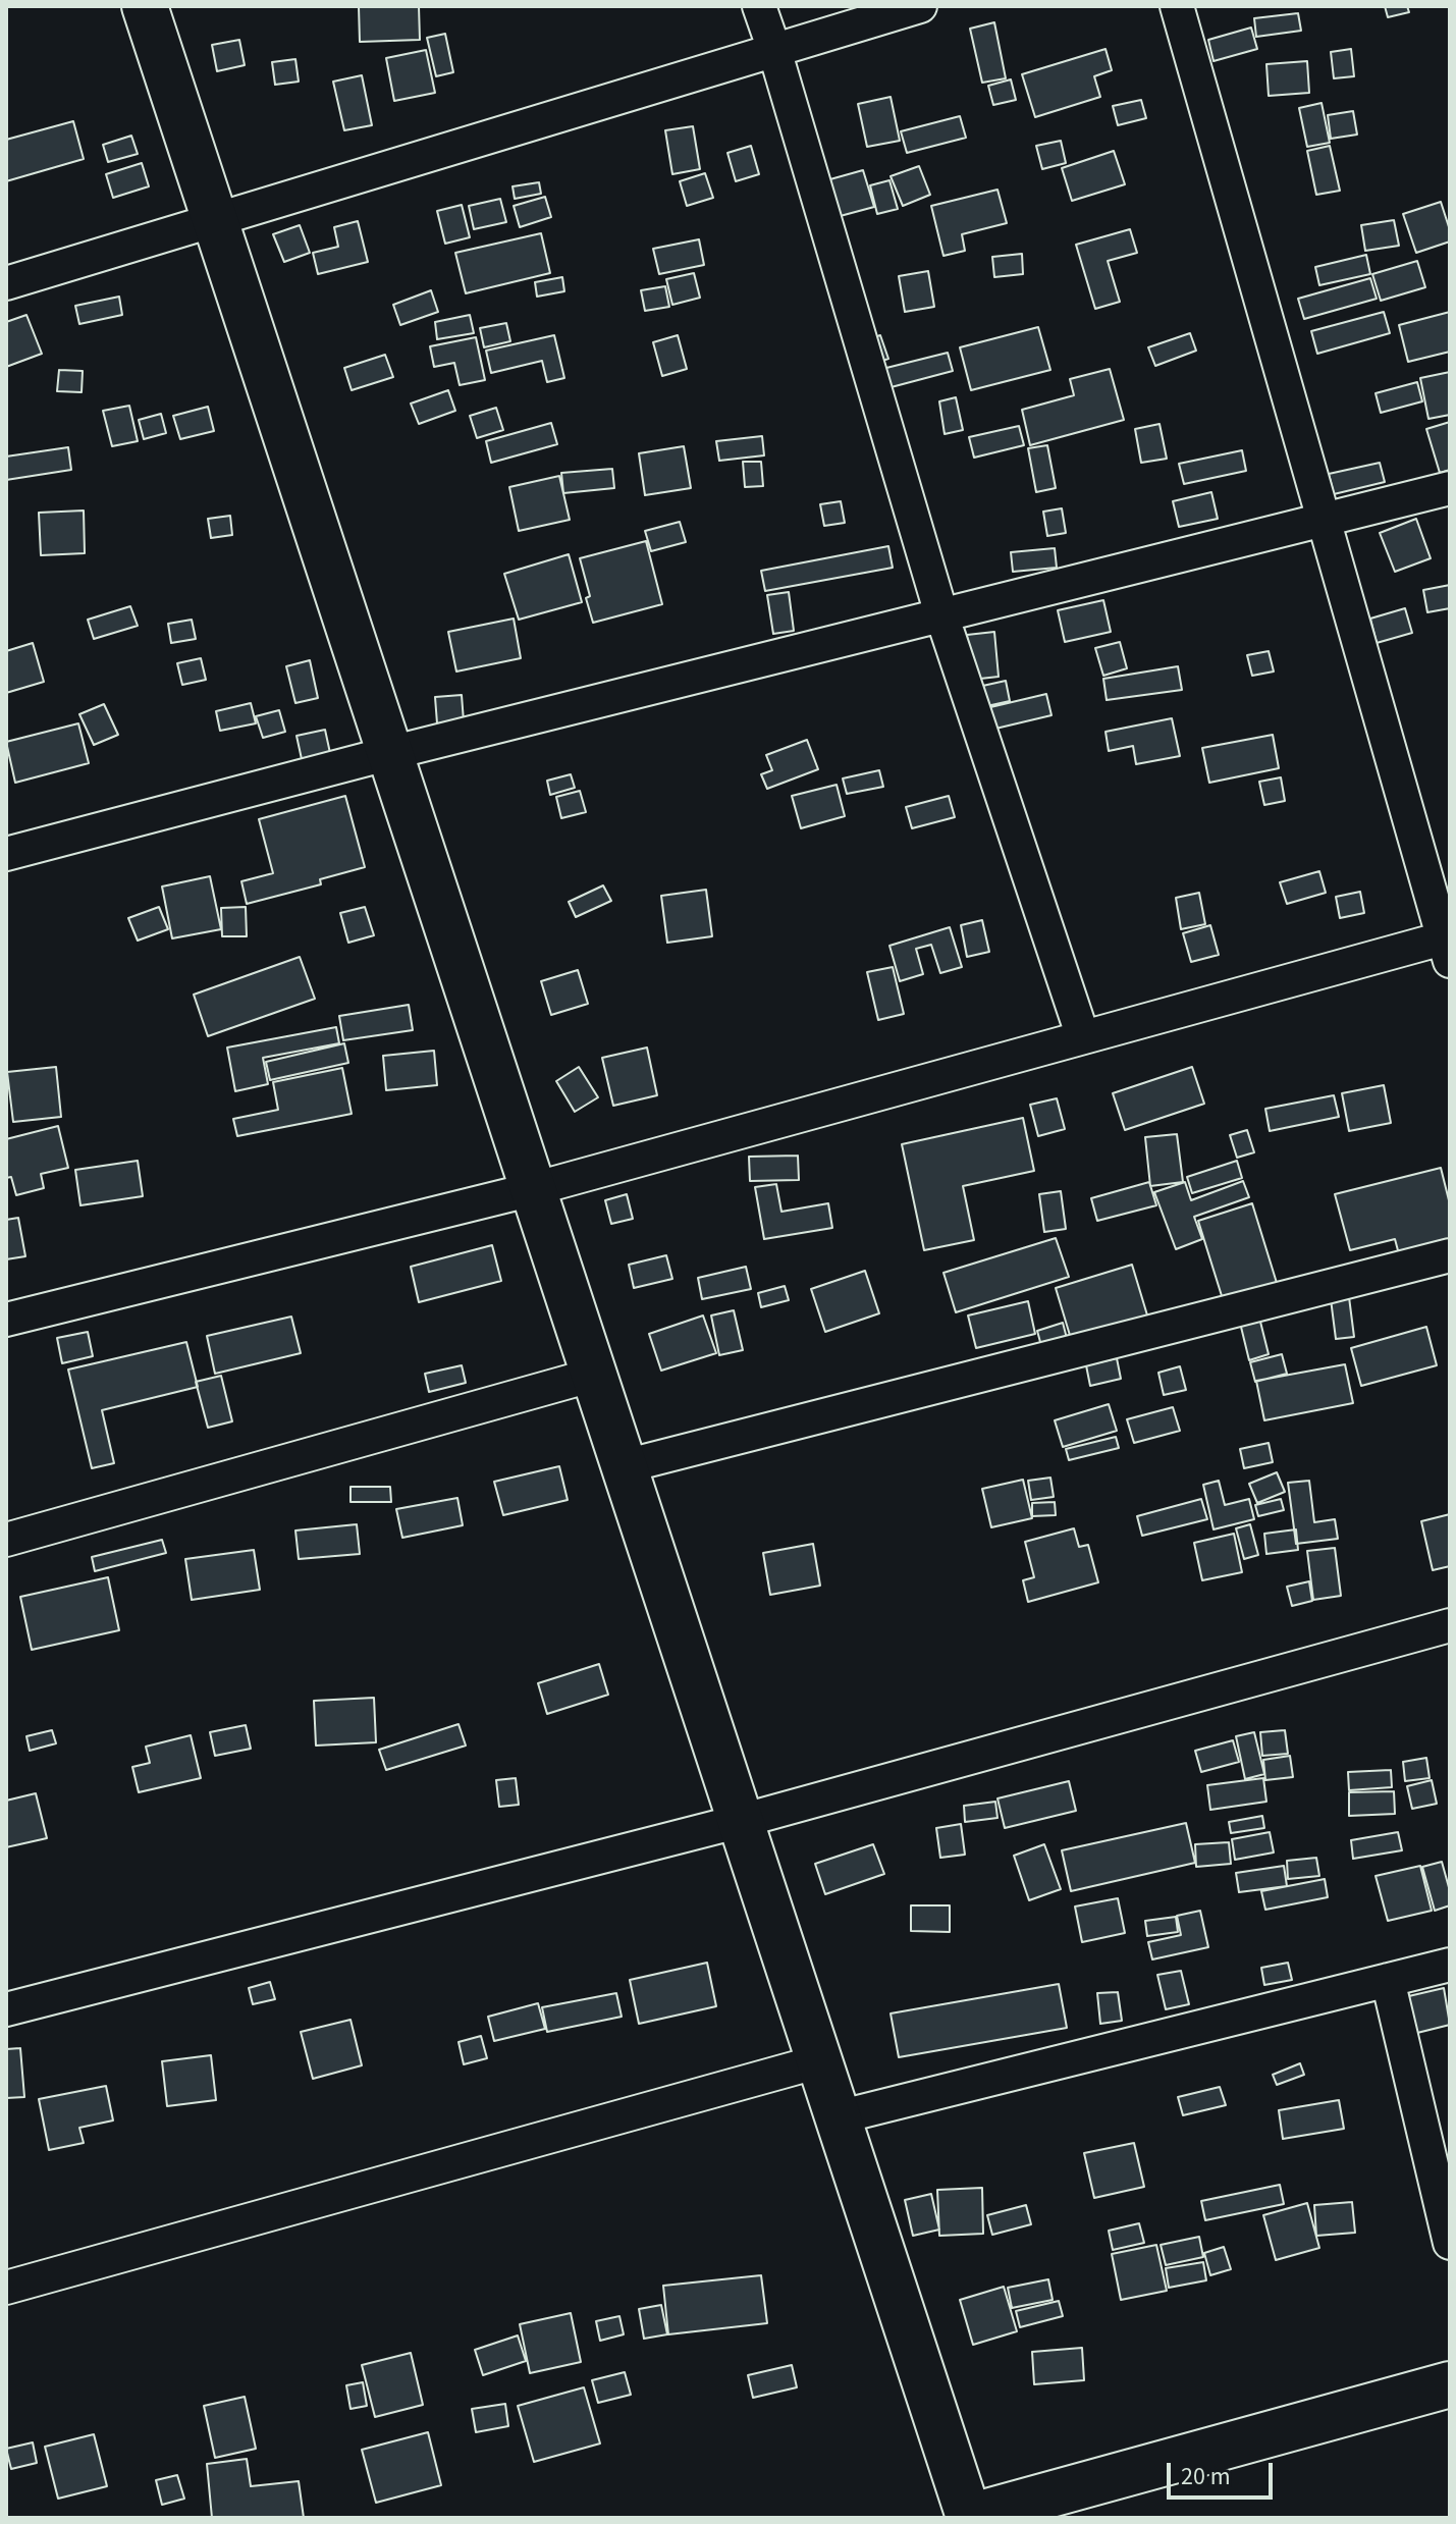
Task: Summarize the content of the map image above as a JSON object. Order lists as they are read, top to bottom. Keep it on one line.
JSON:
{"scale_bar":"20 m"}
